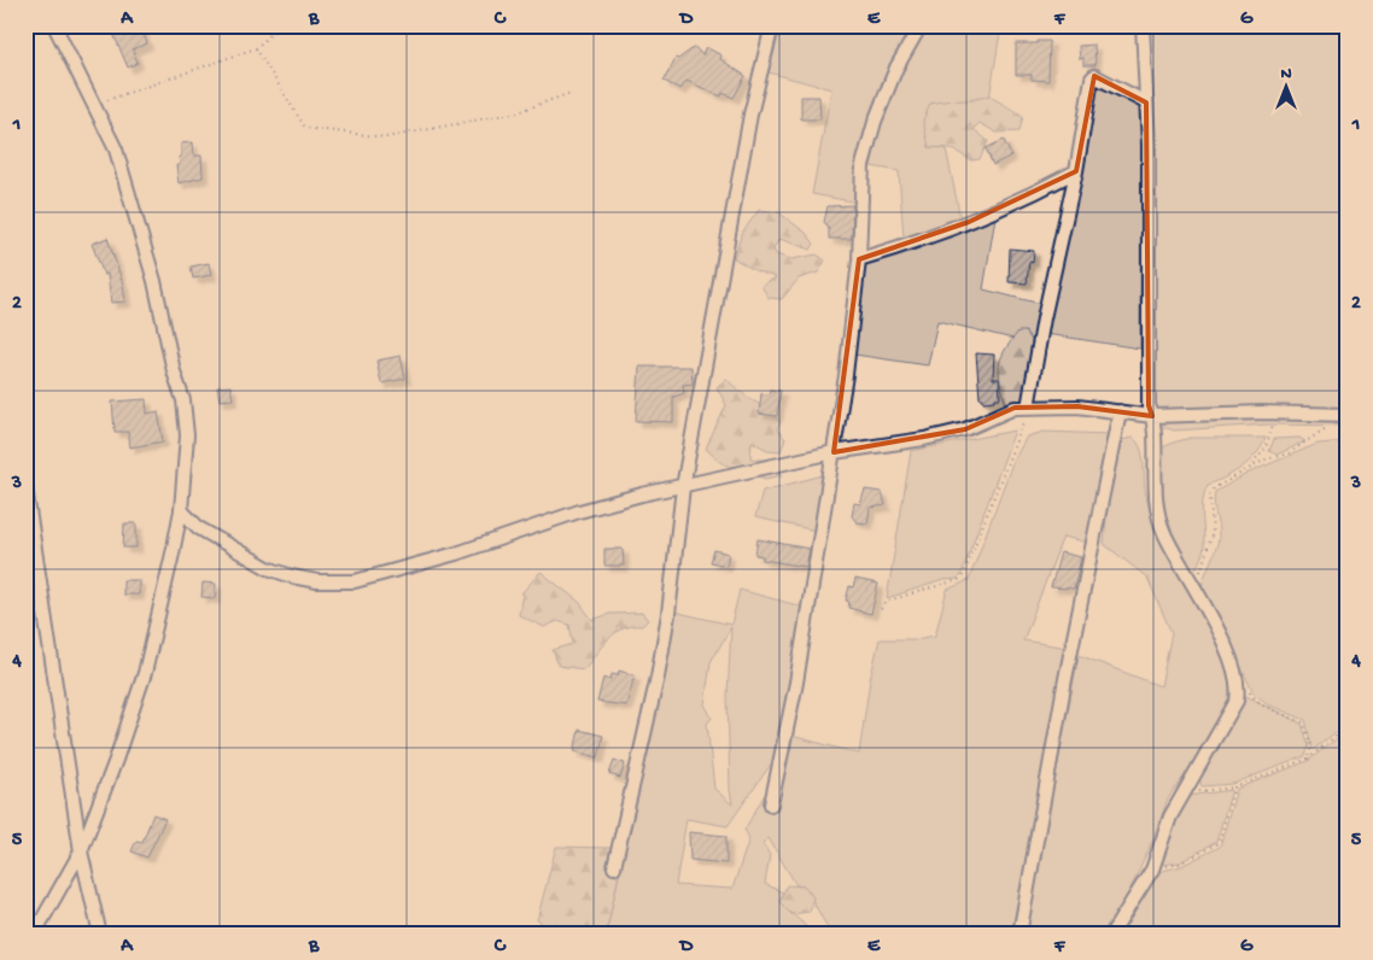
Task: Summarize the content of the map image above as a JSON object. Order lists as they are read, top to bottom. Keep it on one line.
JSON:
{"north":"top","grid":{"columns":["A","B","C","D","E","F","G"],"rows":["1","2","3","4","5"]}}
